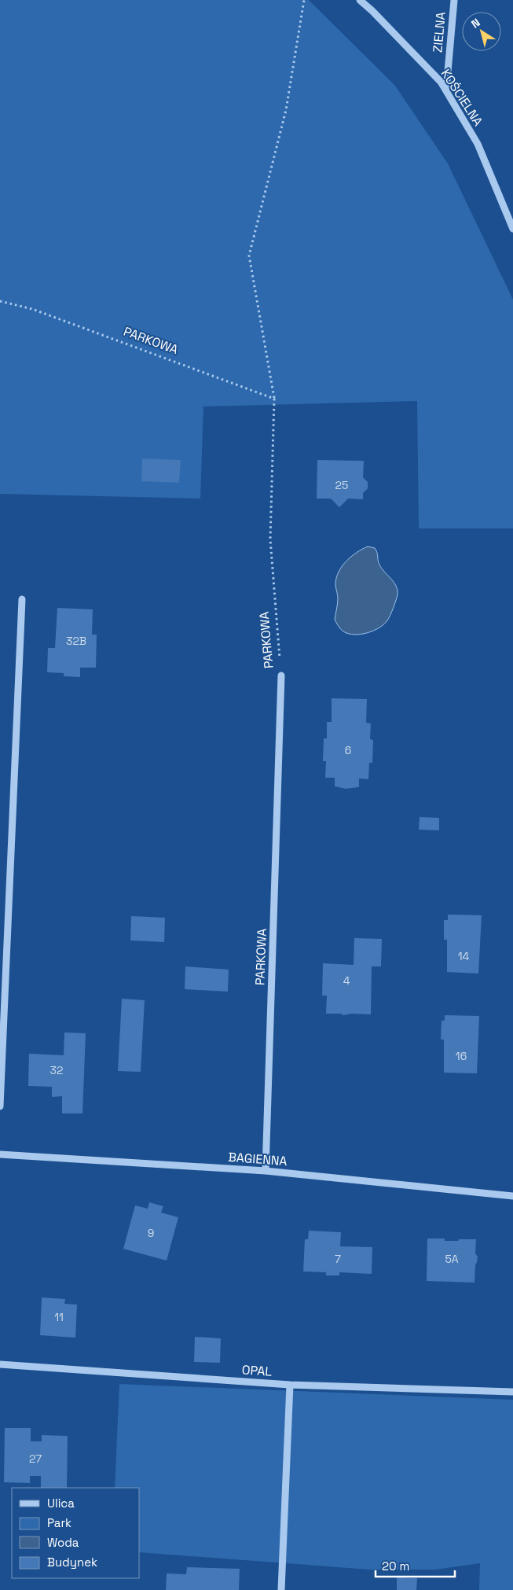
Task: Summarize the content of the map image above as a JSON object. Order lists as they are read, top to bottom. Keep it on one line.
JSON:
{"streets":{"street":["ZIELNA","KOŚCIELNA","PARKOWA","BAGIENNA","OPAL"]},"crossings":[["ZIELNA","KOŚCIELNA"],["PARKOWA","BAGIENNA"]],"house_numbers":["25","32B","6","14","4","16","32","9","7","5A","11","27"],"legend":["Ulica","Park","Woda","Budynek"],"scale_bar":"20 m","north":"top left"}
